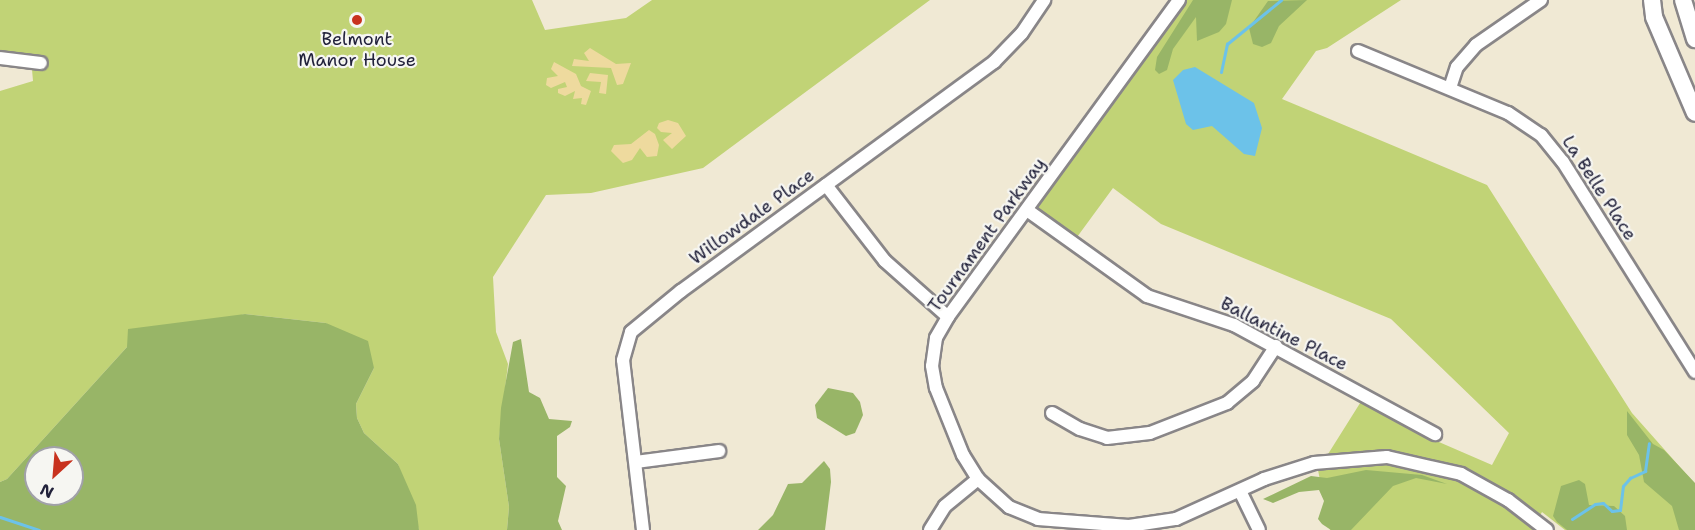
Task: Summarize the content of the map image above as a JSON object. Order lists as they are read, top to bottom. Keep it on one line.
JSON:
{"streets":{"street":["La Belle Place","Willowdale Place","Tournament Parkway","Ballantine Place"]},"crossings":[["Tournament Parkway","Ballantine Place"]],"places":["Belmont Manor House"],"north":"bottom left"}
